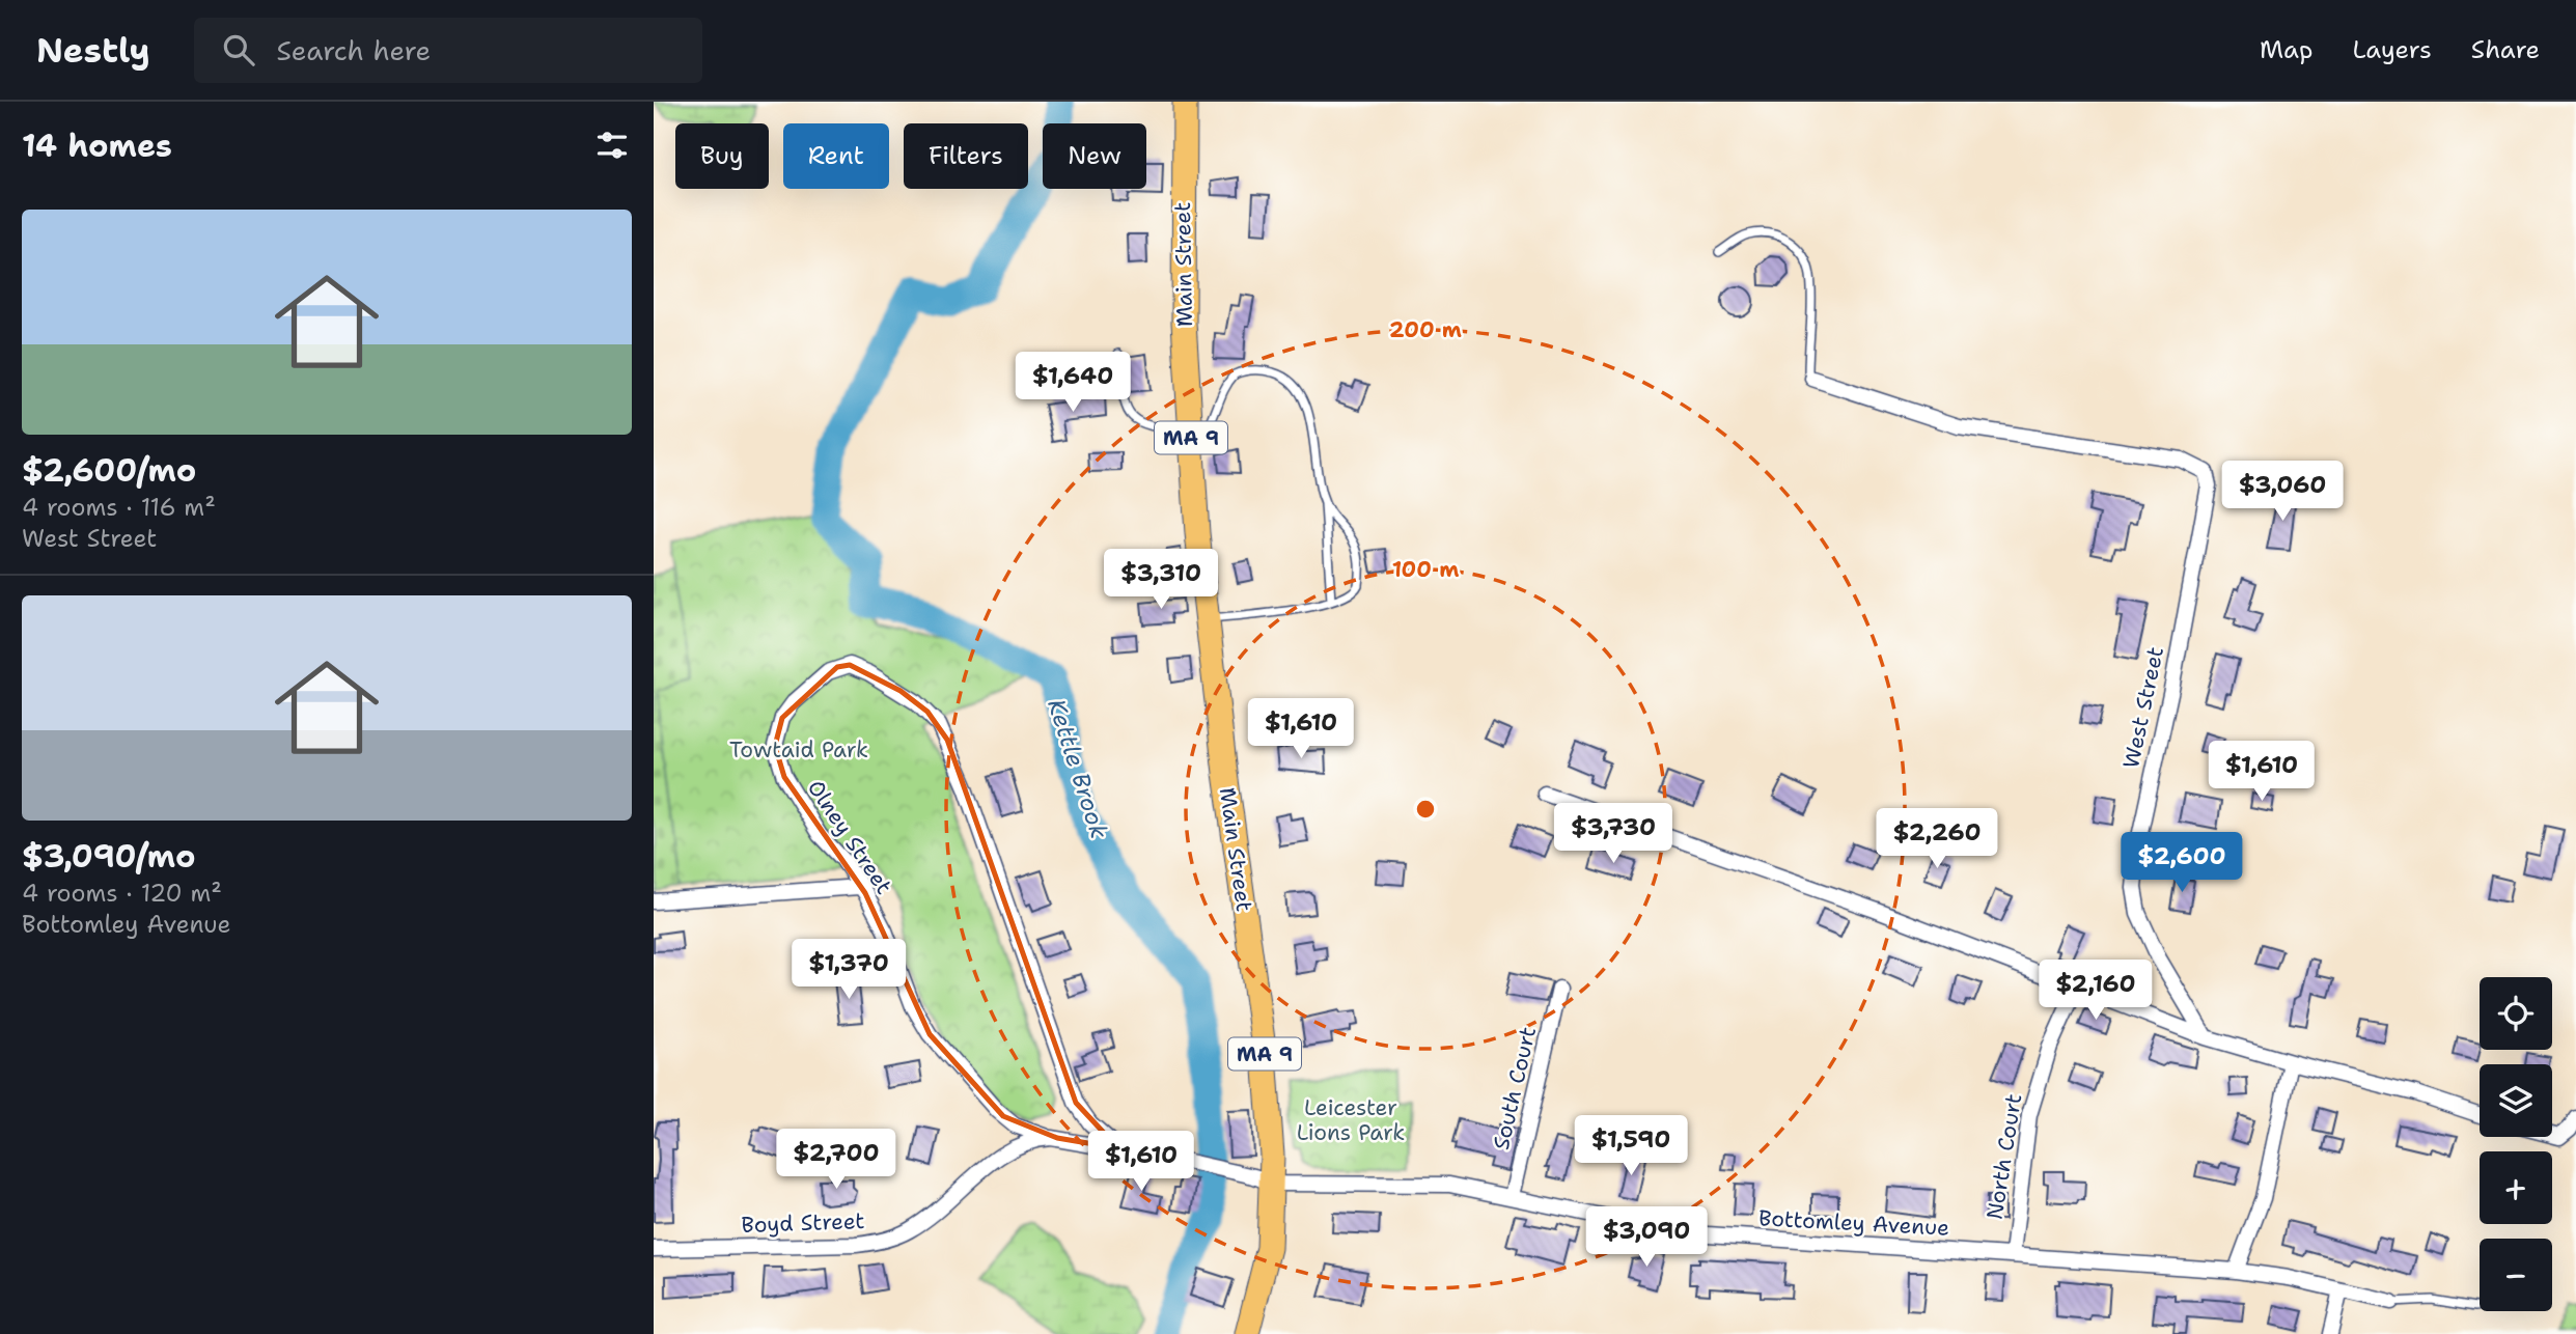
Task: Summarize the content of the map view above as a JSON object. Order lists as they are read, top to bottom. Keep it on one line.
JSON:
{"streets":{"highway":["Main Street","MA 9"],"street":["West Street","Olney Street","South Court","North Court","Boyd Street","Bottomley Avenue"]},"crossings":[["Main Street","Bottomley Avenue"],["Olney Street","Boyd Street"],["Olney Street","Bottomley Avenue"],["South Court","Bottomley Avenue"],["North Court","Bottomley Avenue"],["Boyd Street","Bottomley Avenue"]],"water":["Kettle Brook"],"parks":["Towtaid Park","Leicester Lions Park"],"page":{"header":"Nestly","search":"Search here","nav":["Map","Layers","Share"],"heading":"14 homes","chip":["Buy","Rent","Filters","New"],"list":[{"name":"$2,600/mo","note":"4 rooms · 116 m² · West Street"},{"name":"$3,090/mo","note":"4 rooms · 120 m² · Bottomley Avenue"}],"price":["$1,640","$3,060","$3,310","$1,610","$1,610","$3,730","$2,260","$2,600","$1,370","$2,160","$1,590","$2,700","$1,610","$3,090"],"map_buttons":["+","−"]},"rings":["200 m","100 m"]}
